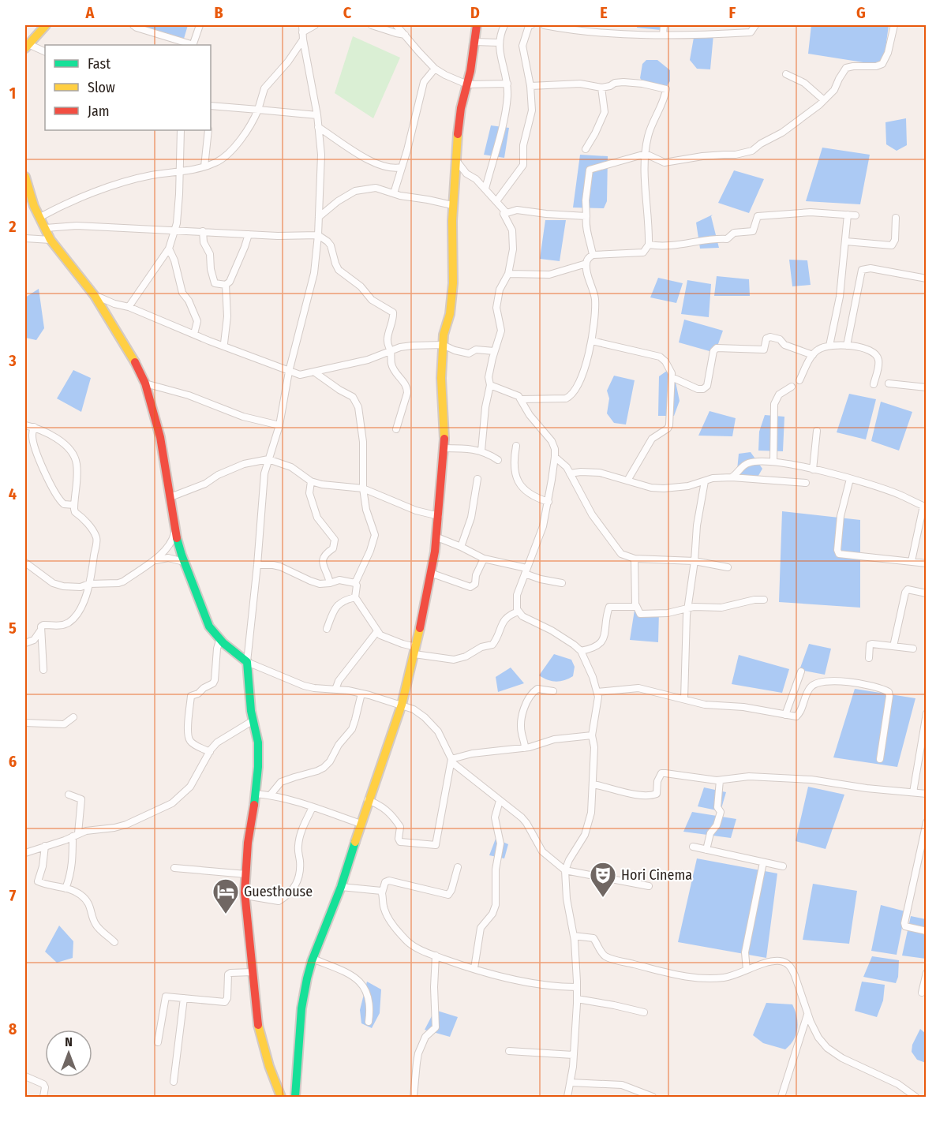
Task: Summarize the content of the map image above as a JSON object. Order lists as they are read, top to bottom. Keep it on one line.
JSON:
{"places":{"theatre":["Hori Cinema"],"hotel":["Guesthouse"]},"legend":["Fast","Slow","Jam"],"north":"top","grid":{"columns":["A","B","C","D","E","F","G"],"rows":["1","2","3","4","5","6","7","8"]}}
